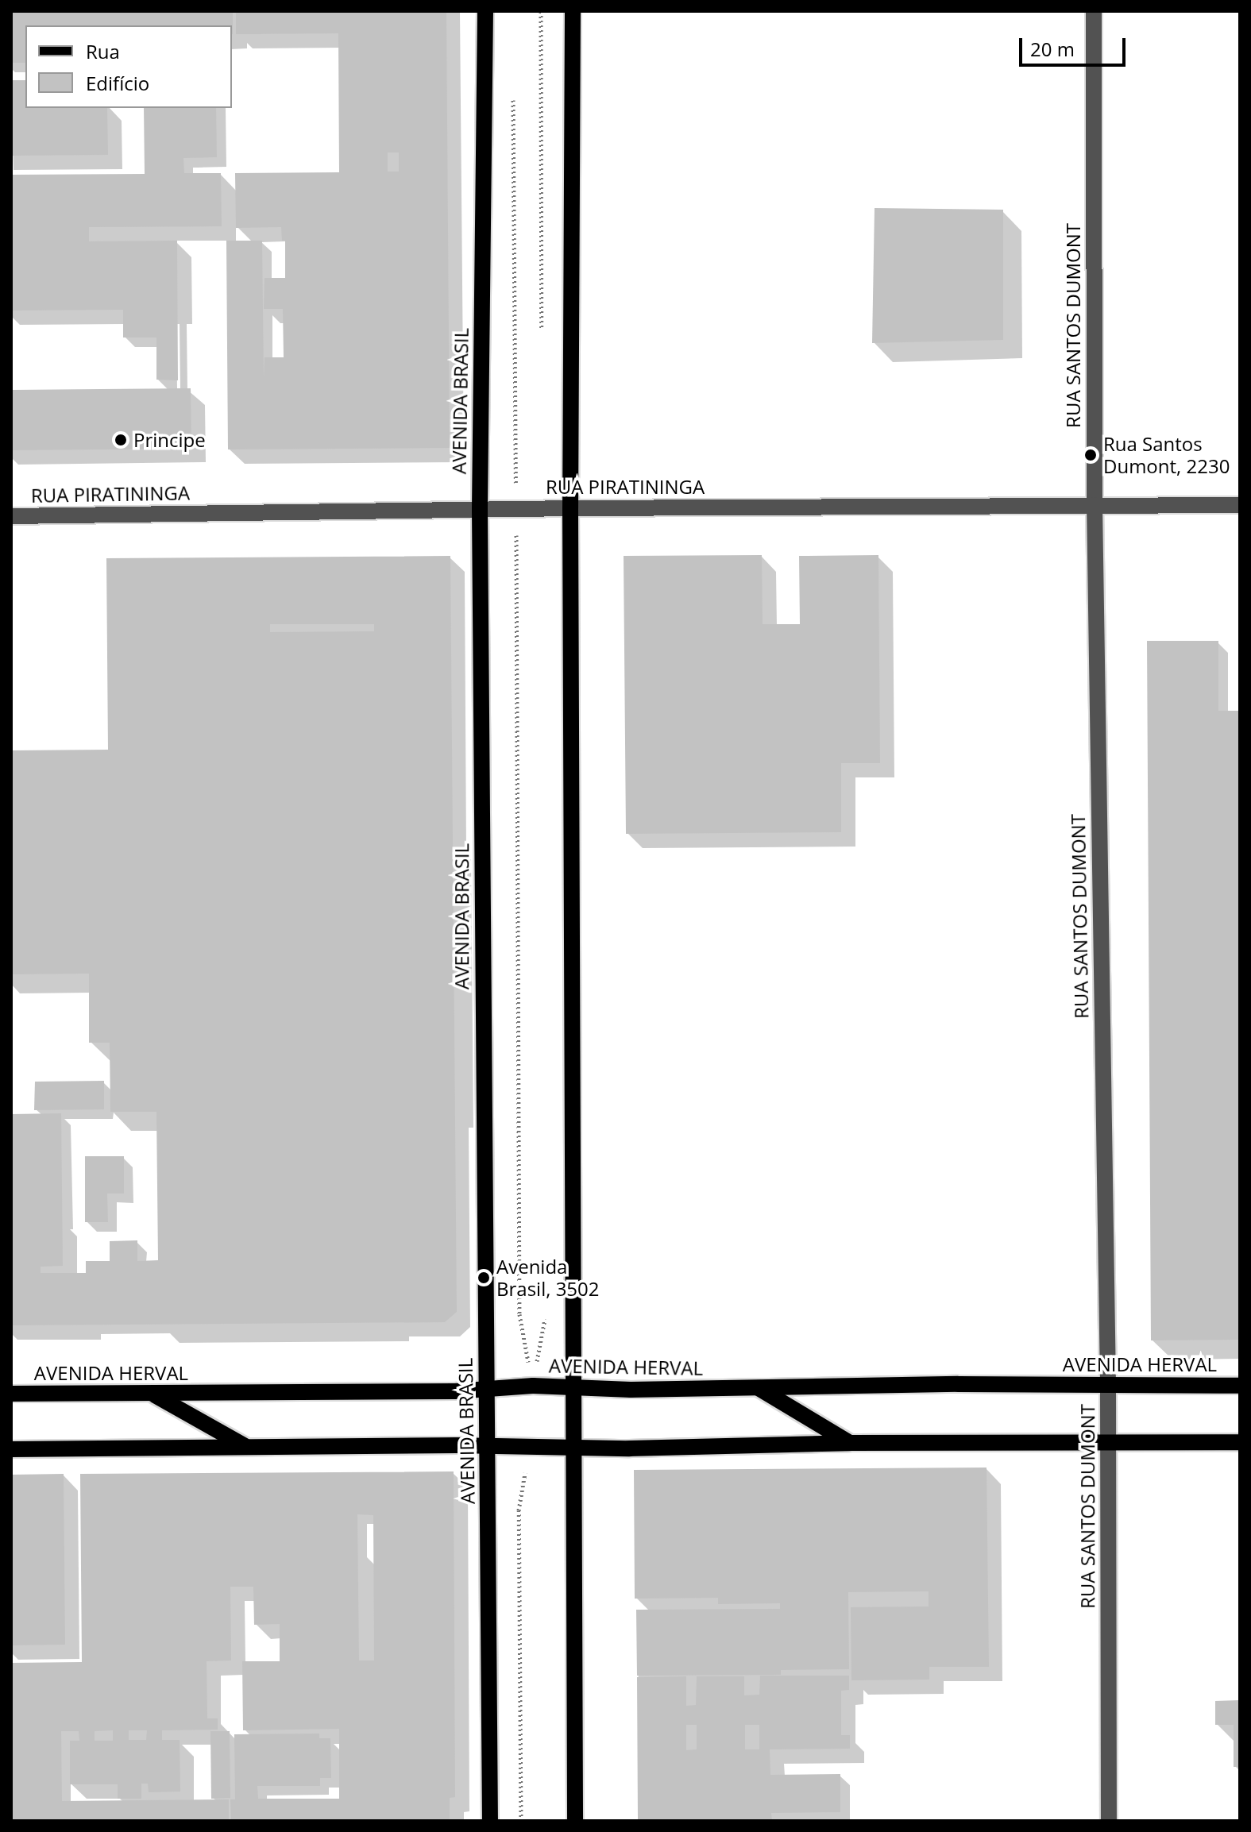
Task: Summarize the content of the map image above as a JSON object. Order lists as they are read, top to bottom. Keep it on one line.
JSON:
{"streets":{"main road":["AVENIDA BRASIL","AVENIDA HERVAL"],"street":["RUA SANTOS DUMONT","RUA PIRATININGA"]},"crossings":[["RUA SANTOS DUMONT","RUA PIRATININGA"],["RUA SANTOS DUMONT","AVENIDA HERVAL"],["AVENIDA BRASIL","RUA PIRATININGA"],["AVENIDA BRASIL","AVENIDA HERVAL"]],"places":["Principe","Rua Santos Dumont, 2230","Avenida Brasil, 3502"],"legend":["Rua","Edifício"],"scale_bar":"20 m"}
